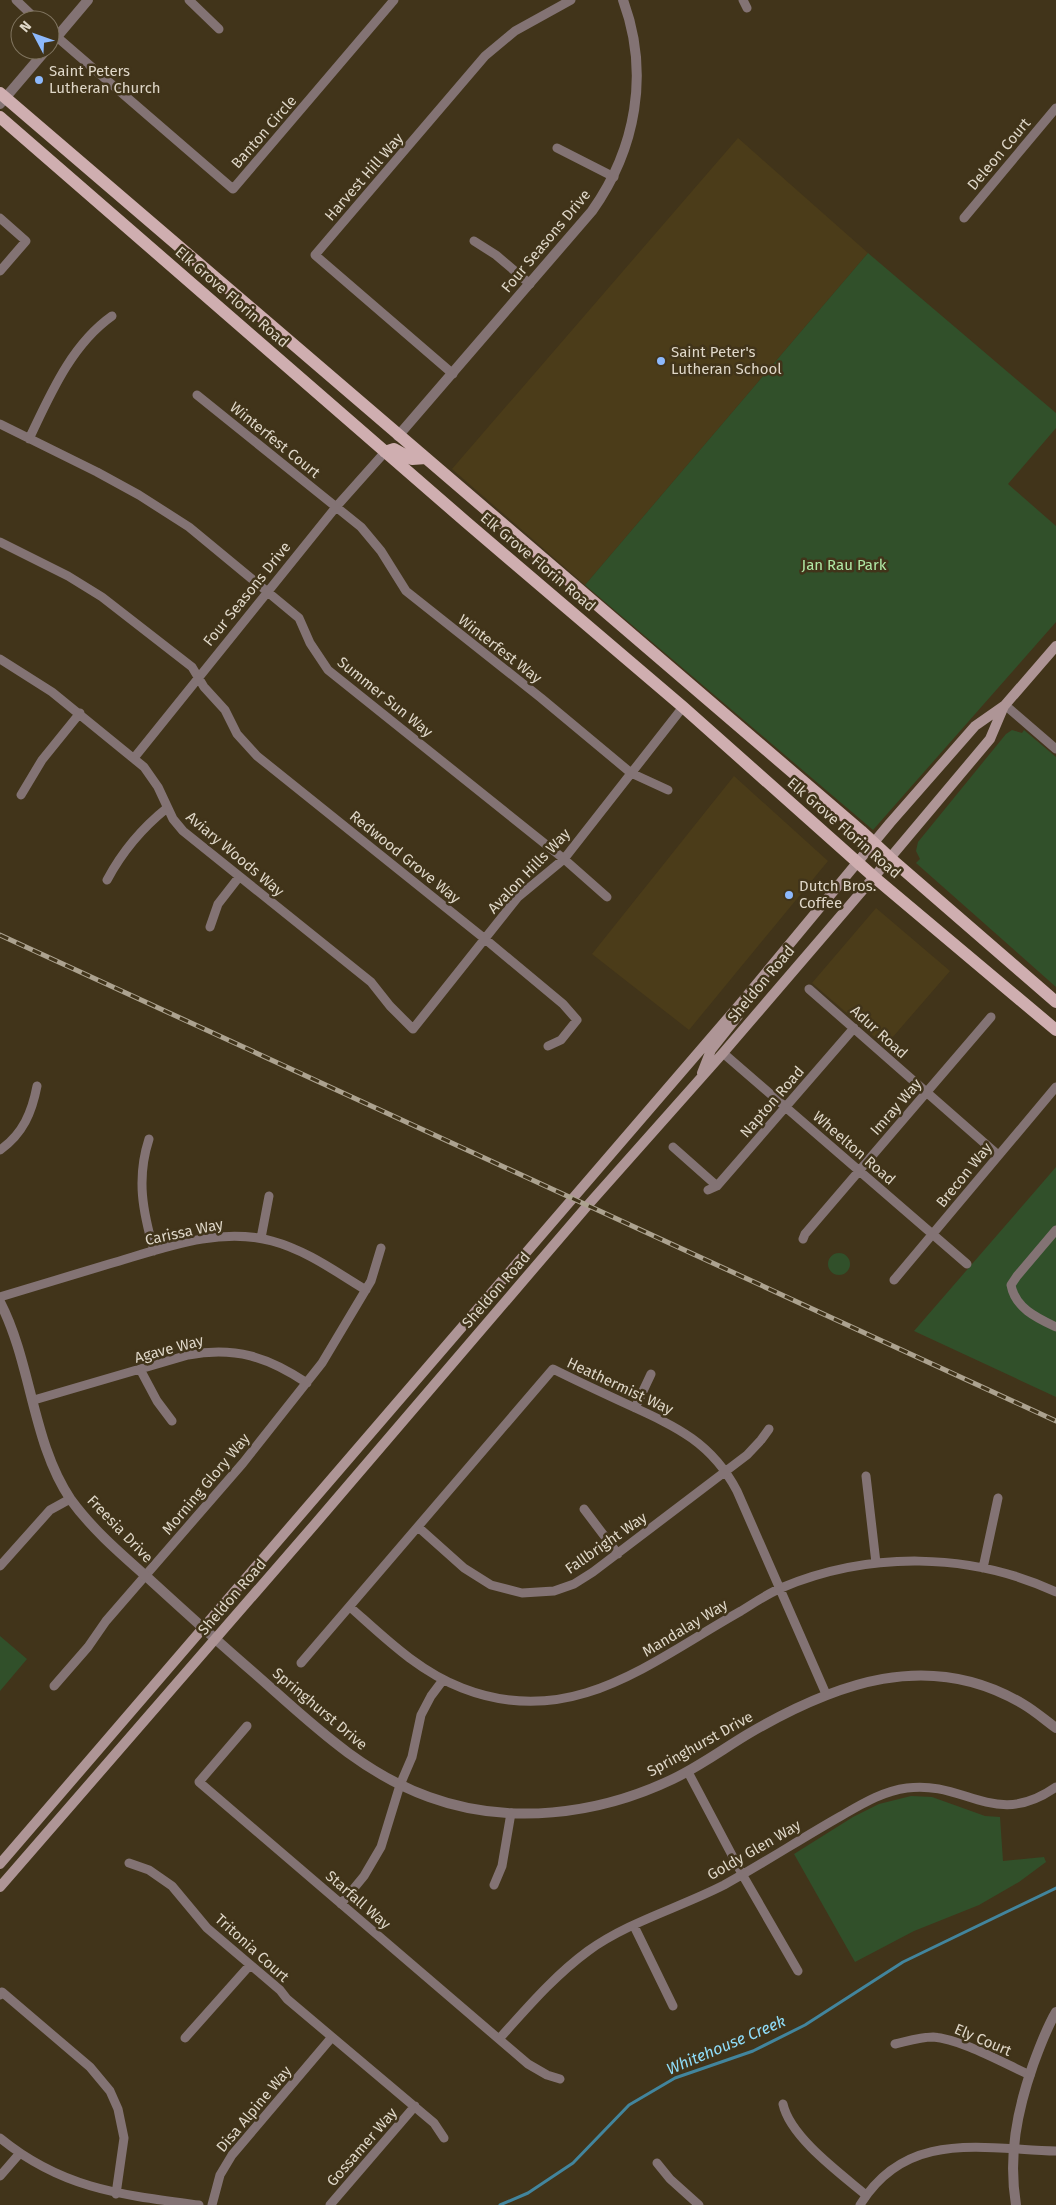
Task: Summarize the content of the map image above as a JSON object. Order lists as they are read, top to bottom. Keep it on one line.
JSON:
{"streets":{"main road":["Elk Grove Florin Road","Sheldon Road"],"street":["Banton Circle","Deleon Court","Harvest Hill Way","Four Seasons Drive","Winterfest Court","Winterfest Way","Summer Sun Way","Aviary Woods Way","Redwood Grove Way","Avalon Hills Way","Adur Road","Napton Road","Imray Way","Wheelton Road","Brecon Way","Carissa Way","Agave Way","Heathermist Way","Morning Glory Way","Freesia Drive","Fallbright Way","Mandalay Way","Springhurst Drive","Goldy Glen Way","Starfall Way","Tritonia Court","Ely Court","Disa Alpine Way","Gossamer Way"]},"crossings":[["Harvest Hill Way","Four Seasons Drive"],["Four Seasons Drive","Elk Grove Florin Road"],["Four Seasons Drive","Winterfest Court"],["Four Seasons Drive","Winterfest Way"],["Four Seasons Drive","Summer Sun Way"],["Four Seasons Drive","Aviary Woods Way"],["Four Seasons Drive","Redwood Grove Way"],["Elk Grove Florin Road","Avalon Hills Way"],["Elk Grove Florin Road","Sheldon Road"],["Winterfest Court","Winterfest Way"],["Winterfest Way","Avalon Hills Way"],["Summer Sun Way","Avalon Hills Way"],["Aviary Woods Way","Avalon Hills Way"],["Redwood Grove Way","Avalon Hills Way"],["Sheldon Road","Wheelton Road"],["Sheldon Road","Freesia Drive"],["Sheldon Road","Springhurst Drive"],["Adur Road","Napton Road"],["Adur Road","Imray Way"],["Adur Road","Brecon Way"],["Napton Road","Wheelton Road"],["Imray Way","Wheelton Road"],["Wheelton Road","Brecon Way"],["Carissa Way","Morning Glory Way"],["Agave Way","Morning Glory Way"],["Agave Way","Freesia Drive"],["Heathermist Way","Fallbright Way"],["Heathermist Way","Mandalay Way"],["Heathermist Way","Springhurst Drive"],["Morning Glory Way","Freesia Drive"],["Freesia Drive","Springhurst Drive"],["Goldy Glen Way","Starfall Way"],["Tritonia Court","Disa Alpine Way"],["Tritonia Court","Gossamer Way"]],"water":["Whitehouse Creek"],"parks":["Jan Rau Park"],"places":["Saint Peters Lutheran Church","Saint Peter's Lutheran School","Dutch Bros. Coffee"],"north":"top left"}
